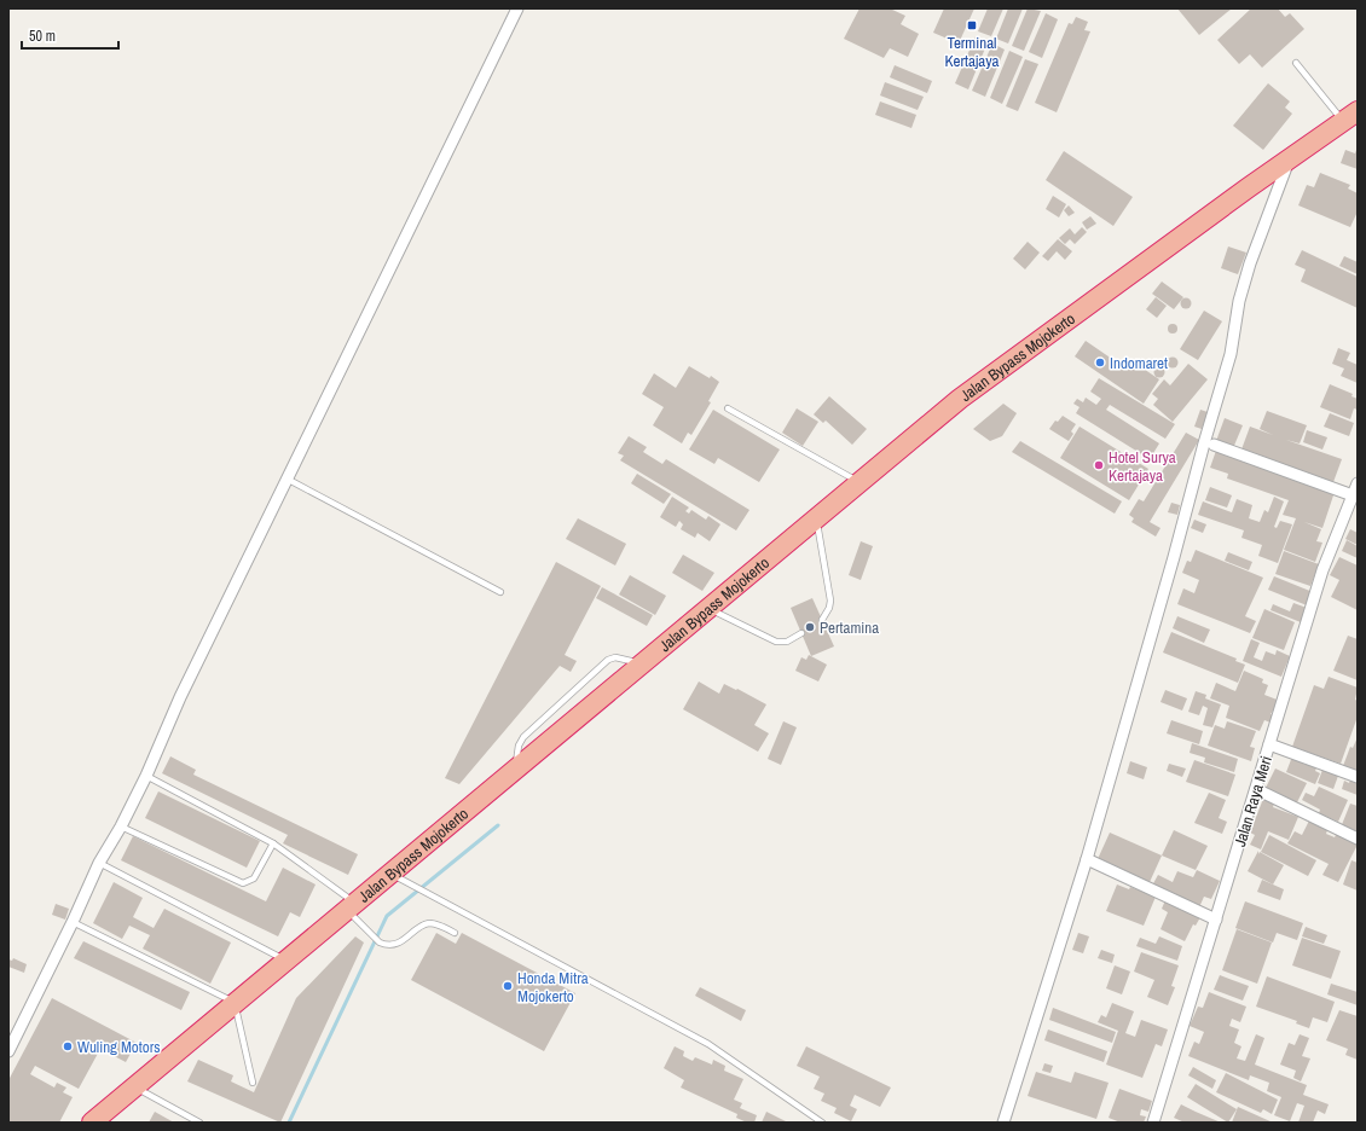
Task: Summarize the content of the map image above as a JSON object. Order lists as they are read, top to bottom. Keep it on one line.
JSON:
{"streets":{"highway":["Jalan Bypass Mojokerto"],"street":["Jalan Raya Meri"]},"places":{"transit":["Terminal Kertajaya"],"other":["Indomaret","Hotel Surya Kertajaya","Pertamina","Honda Mitra Mojokerto","Wuling Motors"]},"scale_bar":"50 m"}
